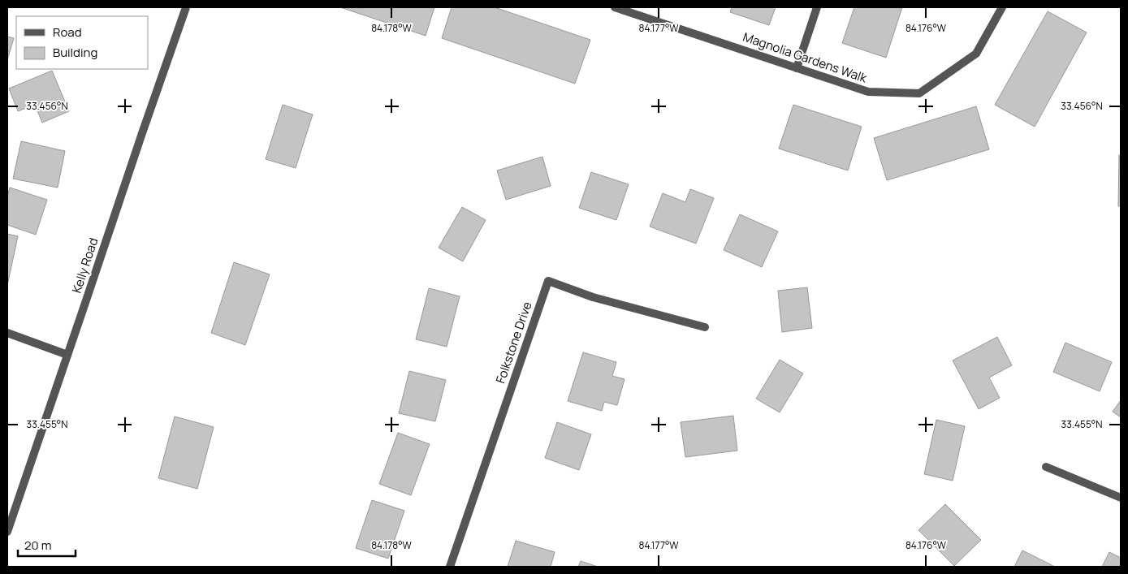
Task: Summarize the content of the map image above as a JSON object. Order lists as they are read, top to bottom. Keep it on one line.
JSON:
{"streets":{"street":["Magnolia Gardens Walk","Kelly Road","Folkstone Drive"]},"legend":["Road","Building"],"scale_bar":"20 m","coordinates":["84.178°W","84.177°W","84.176°W","33.456°N","33.455°N"]}
